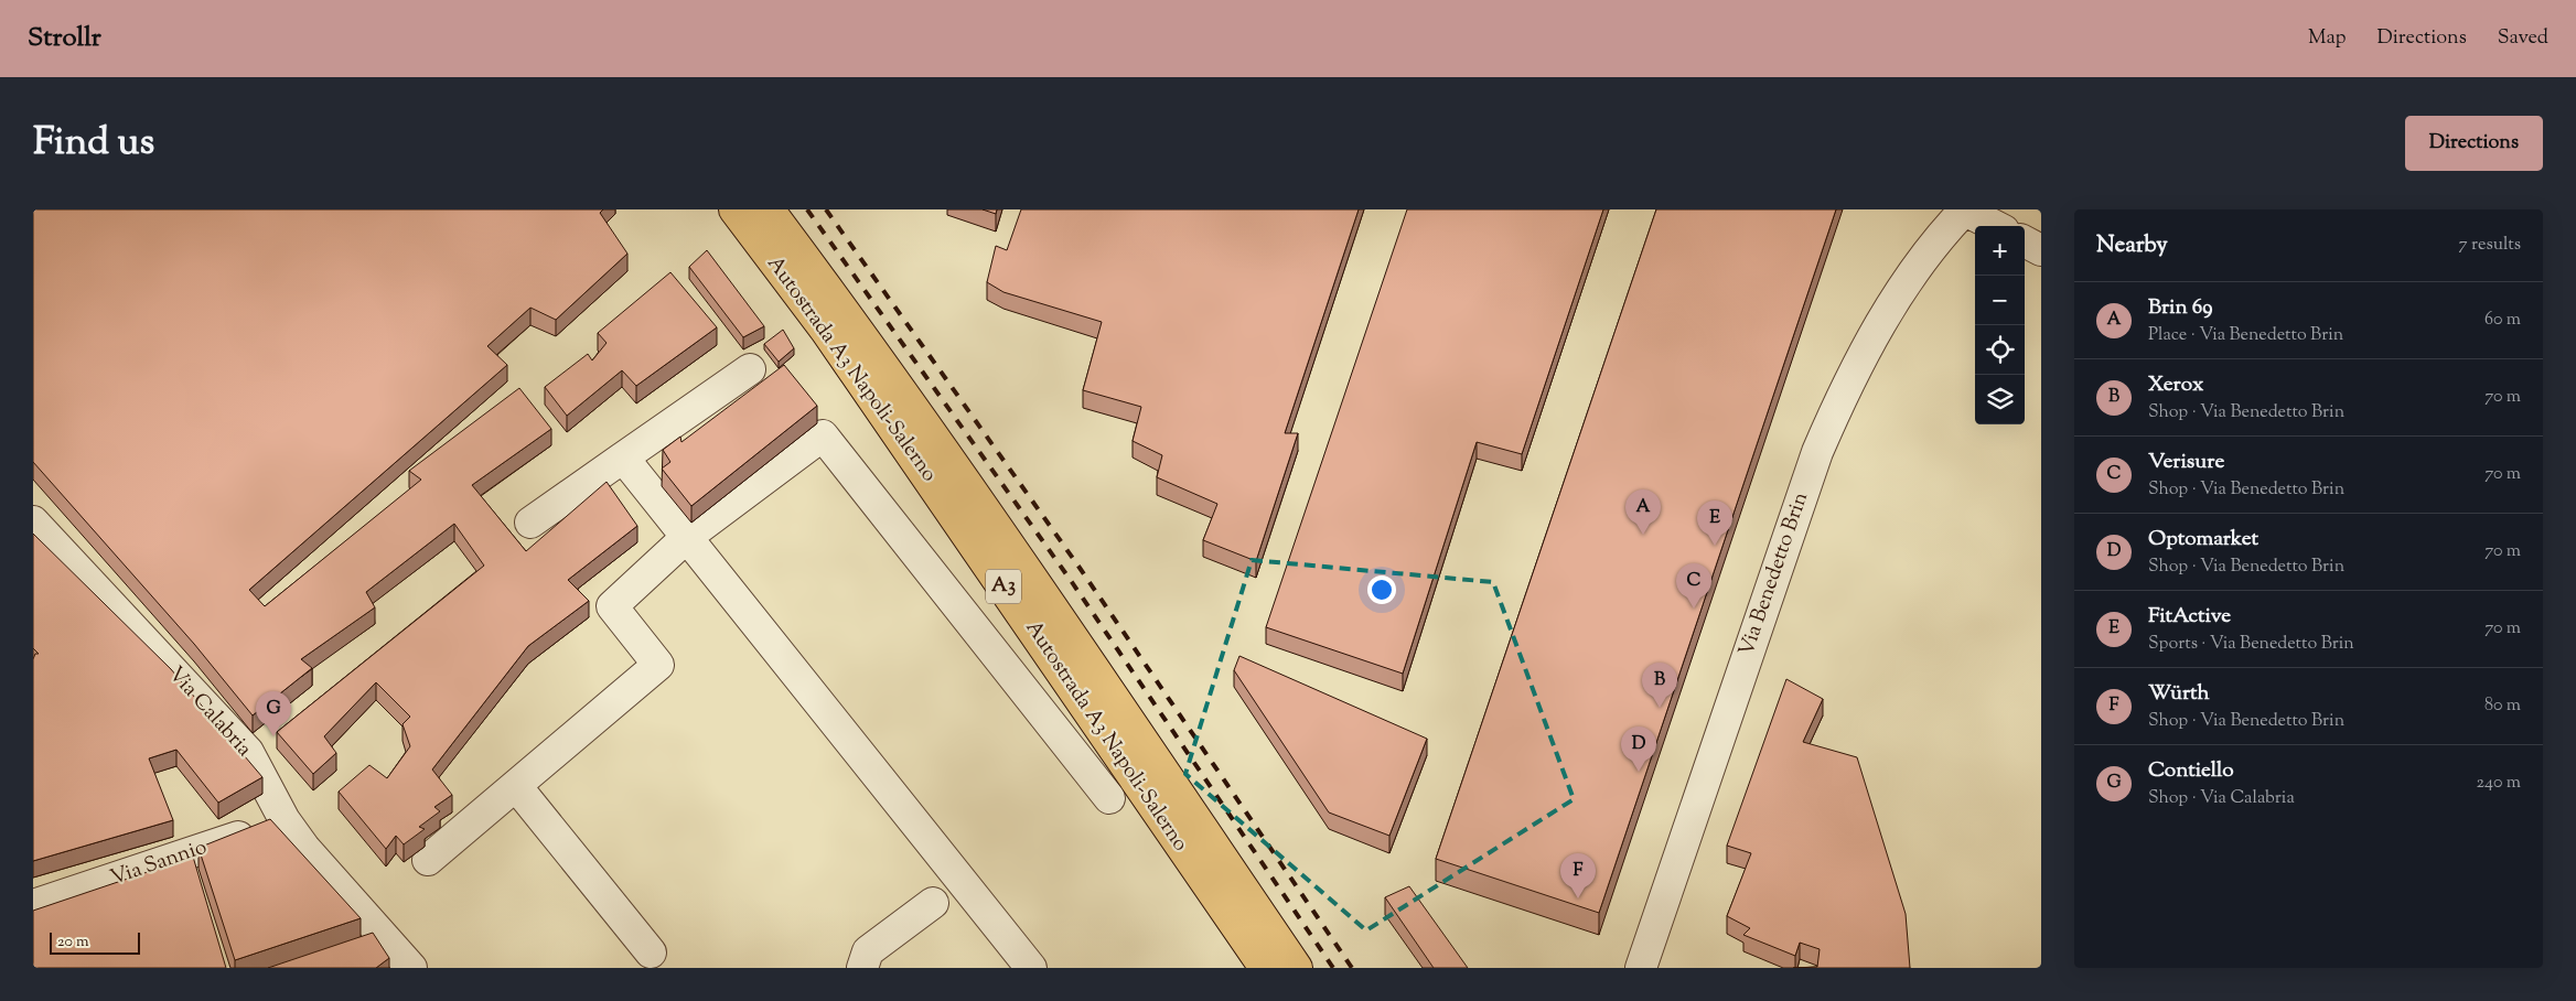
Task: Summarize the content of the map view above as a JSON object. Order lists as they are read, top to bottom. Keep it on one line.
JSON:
{"streets":{"highway":["Autostrada A3 Napoli-Salerno","A3"],"street":["Via Benedetto Brin","Via Calabria","Via Sannio"]},"crossings":[["Via Calabria","Via Sannio"]],"scale_bar":"20 m","page":{"header":"Strollr","nav":["Map","Directions","Saved"],"title":"Find us","buttons":"Directions","heading":["Nearby","7 results"],"map_buttons":["+","−"],"list":[{"mark":"A","name":"Brin 69","note":"Place · Via Benedetto Brin","value":"60 m"},{"mark":"B","name":"Xerox","note":"Shop · Via Benedetto Brin","value":"70 m"},{"mark":"C","name":"Verisure","note":"Shop · Via Benedetto Brin","value":"70 m"},{"mark":"D","name":"Optomarket","note":"Shop · Via Benedetto Brin","value":"70 m"},{"mark":"E","name":"FitActive","note":"Sports · Via Benedetto Brin","value":"70 m"},{"mark":"F","name":"Würth","note":"Shop · Via Benedetto Brin","value":"80 m"},{"mark":"G","name":"Contiello","note":"Shop · Via Calabria","value":"240 m"}],"pins":["A","E","C","B","G","D","F"],"scale":"20 m"}}
